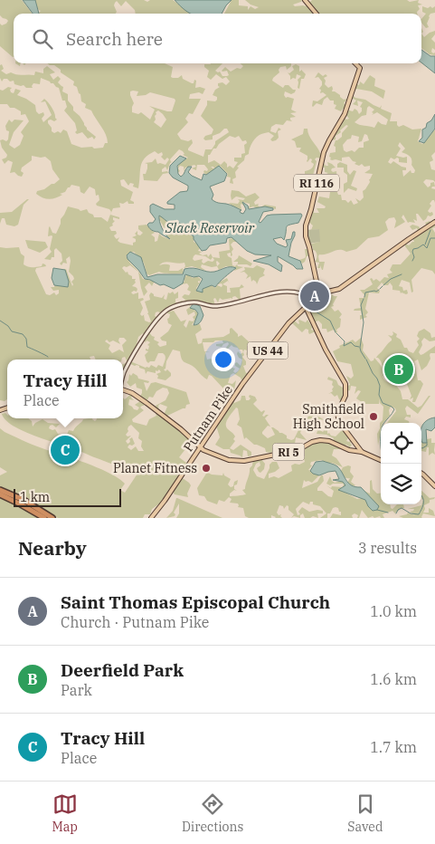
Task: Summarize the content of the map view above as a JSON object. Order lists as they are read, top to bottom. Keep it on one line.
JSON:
{"streets":{"main road":["RI 116","US 44","Putnam Pike","RI 5"]},"crossings":[["RI 116","Putnam Pike"],["Putnam Pike","RI 5"]],"water":["Slack Reservoir"],"places":["Smithfield High School","Planet Fitness"],"scale_bar":"1 km","page":{"search":"Search here","pins":["A","B","C"],"popup":["Tracy Hill","Place"],"scale":"1 km","heading":["Nearby","3 results"],"list":[{"mark":"A","name":"Saint Thomas Episcopal Church","note":"Church · Putnam Pike","value":"1.0 km"},{"mark":"B","name":"Deerfield Park","note":"Park","value":"1.6 km"},{"mark":"C","name":"Tracy Hill","note":"Place","value":"1.7 km"}],"nav":["Map","Directions","Saved"]}}
